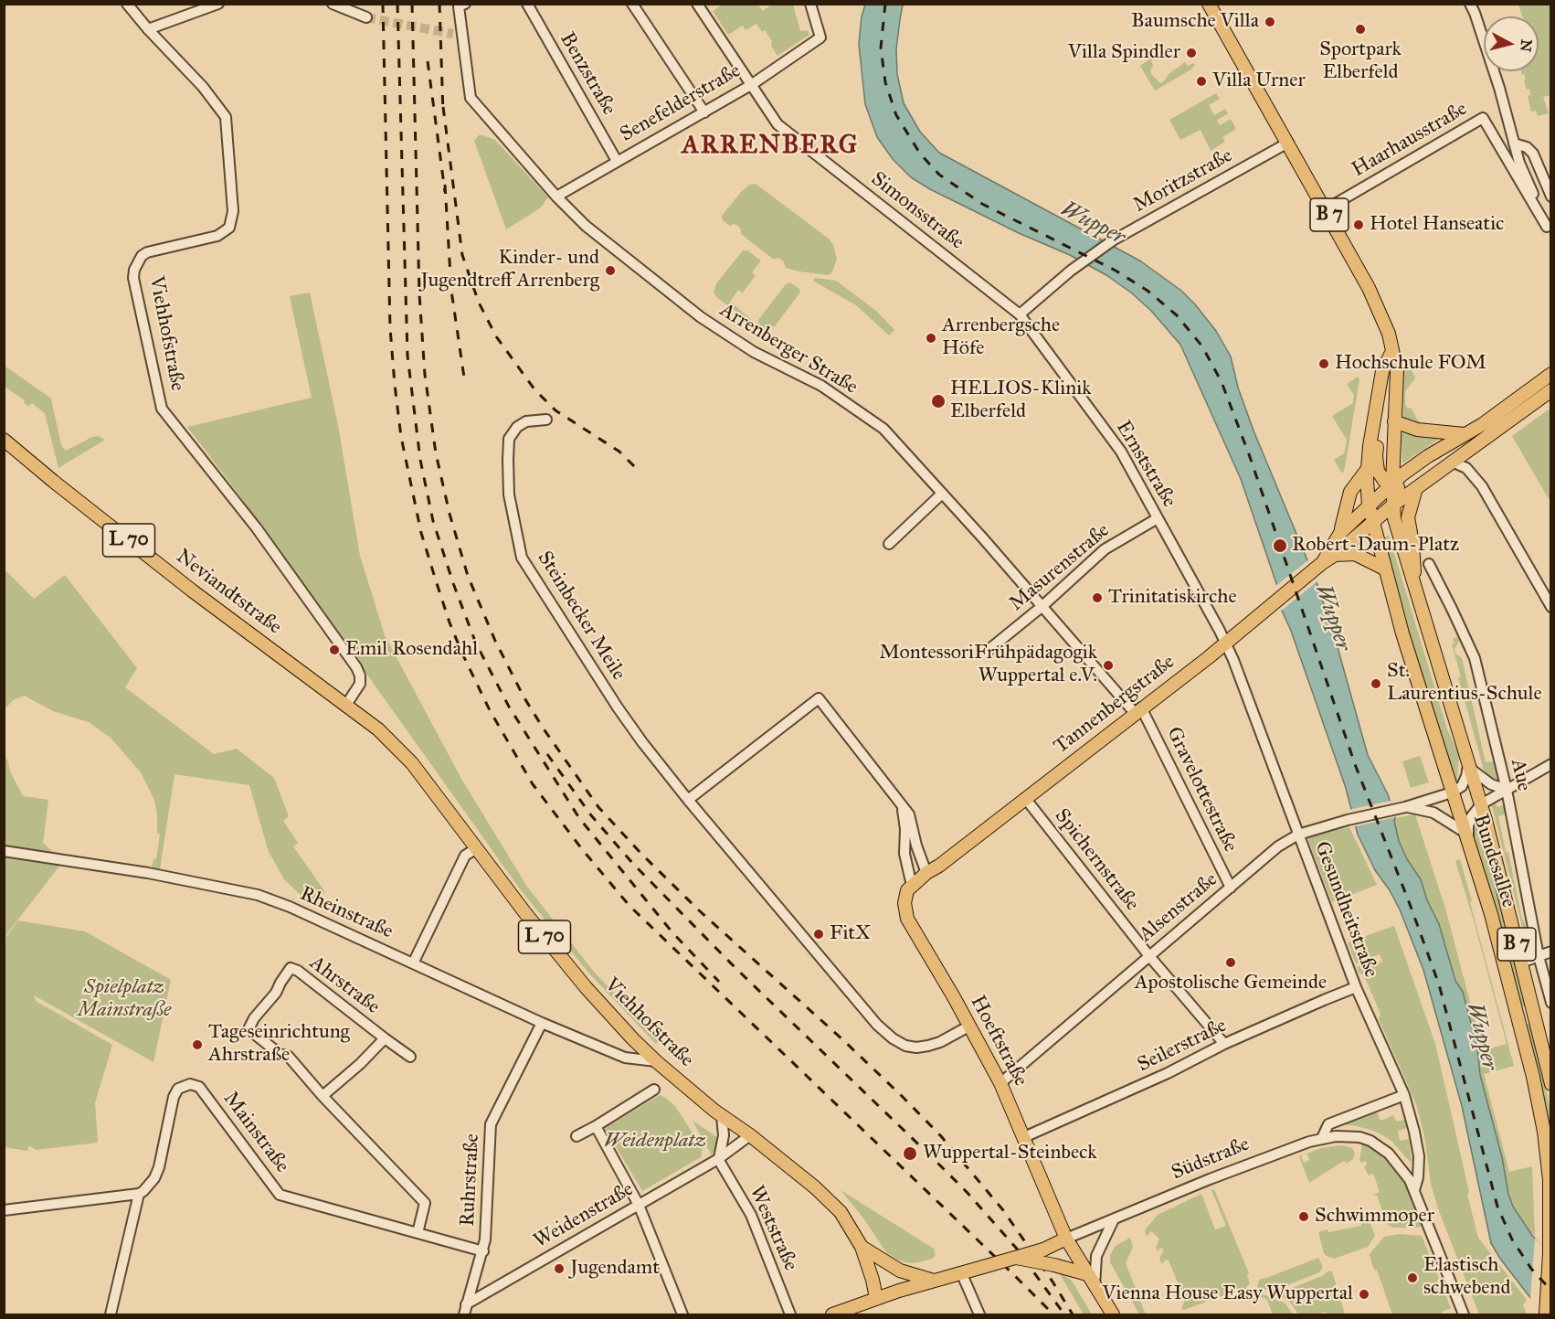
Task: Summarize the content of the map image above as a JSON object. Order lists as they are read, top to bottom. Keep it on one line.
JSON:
{"streets":{"main road":["B 7","Viehhofstraße","L 70","Neviandtstraße","Tannenbergstraße","Bundesallee","Hoeftstraße","Südstraße"],"street":["Benzstraße","Senefelderstraße","Haarhausstraße","Moritzstraße","Simonsstraße","Arrenberger Straße","Ernststraße","Masurenstraße","Steinbecker Meile","Aue","Gravelottestraße","Spichernstraße","Alsenstraße","Gesundheitstraße","Rheinstraße","Ahrstraße","Seilerstraße","Mainstraße","Ruhrstraße","Weidenstraße","Weststraße"]},"crossings":[["Benzstraße","Senefelderstraße"],["Senefelderstraße","Simonsstraße"],["Senefelderstraße","Arrenberger Straße"],["Haarhausstraße","B 7"],["Moritzstraße","Simonsstraße"],["Moritzstraße","B 7"],["Moritzstraße","Ernststraße"],["Simonsstraße","Ernststraße"],["B 7","Bundesallee"],["Viehhofstraße","Neviandtstraße"],["Viehhofstraße","Rheinstraße"],["Viehhofstraße","Weidenstraße"],["Arrenberger Straße","Masurenstraße"],["Arrenberger Straße","Tannenbergstraße"],["Arrenberger Straße","Gravelottestraße"],["Ernststraße","Masurenstraße"],["Ernststraße","Tannenbergstraße"],["Ernststraße","Gesundheitstraße"],["Steinbecker Meile","Hoeftstraße"],["Tannenbergstraße","Gravelottestraße"],["Tannenbergstraße","Spichernstraße"],["Tannenbergstraße","Gesundheitstraße"],["Gravelottestraße","Alsenstraße"],["Spichernstraße","Alsenstraße"],["Spichernstraße","Seilerstraße"],["Bundesallee","Alsenstraße"],["Alsenstraße","Gesundheitstraße"],["Alsenstraße","Hoeftstraße"],["Gesundheitstraße","Seilerstraße"],["Gesundheitstraße","Südstraße"],["Rheinstraße","Ruhrstraße"],["Ahrstraße","Mainstraße"],["Hoeftstraße","Seilerstraße"],["Hoeftstraße","Südstraße"],["Mainstraße","Ruhrstraße"],["Ruhrstraße","Weidenstraße"],["Weidenstraße","Weststraße"]],"districts":["ARRENBERG"],"water":["Wupper"],"parks":["Spielplatz Mainstraße","Weidenplatz"],"places":["Baumsche Villa","Sportpark Elberfeld","Villa Spindler","Villa Urner","Hotel Hanseatic","Kinder- und Jugendtreff Arrenberg","Arrenbergsche Höfe","Hochschule FOM","HELIOS-Klinik Elberfeld","Robert-Daum-Platz","Trinitatiskirche","Emil Rosendahl","MontessoriFrühpädagogik Wuppertal e.V.","St. Laurentius-Schule","FitX","Apostolische Gemeinde","Tageseinrichtung Ahrstraße","Wuppertal-Steinbeck","Schwimmoper","Jugendamt","Elastisch schwebend","Vienna House Easy Wuppertal"],"north":"right"}
